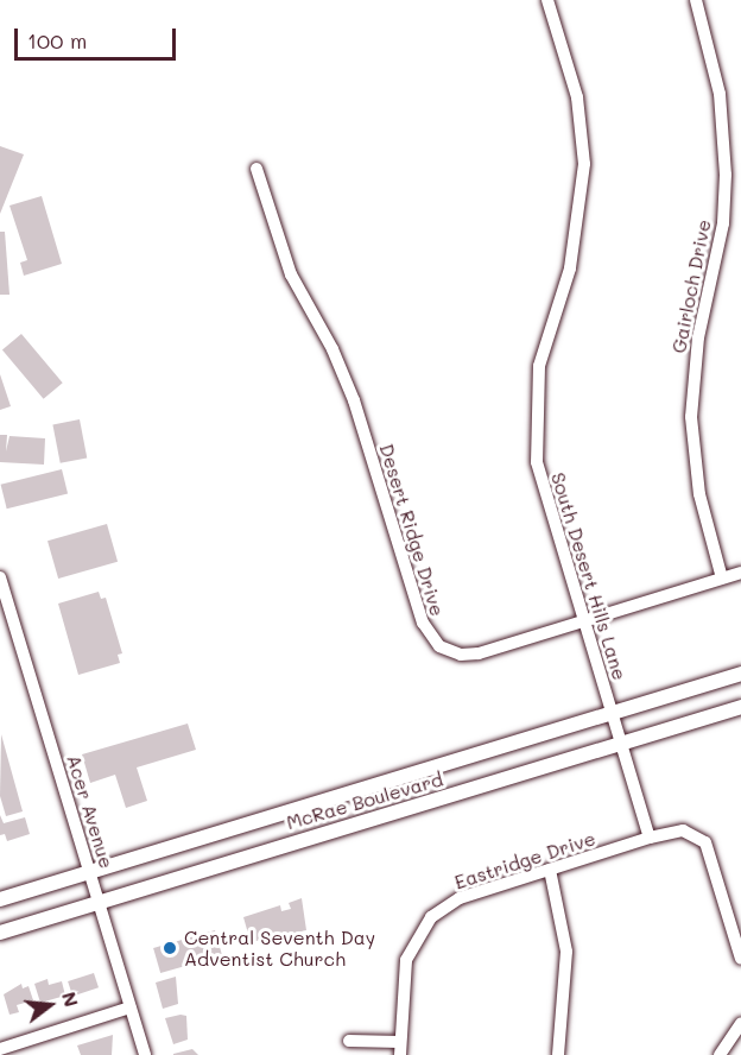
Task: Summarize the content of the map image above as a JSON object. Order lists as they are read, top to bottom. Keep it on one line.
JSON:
{"streets":{"main road":["McRae Boulevard"],"street":["Gairloch Drive","Desert Ridge Drive","South Desert Hills Lane","Acer Avenue","Eastridge Drive"]},"crossings":[["Gairloch Drive","Desert Ridge Drive"],["Desert Ridge Drive","South Desert Hills Lane"],["South Desert Hills Lane","McRae Boulevard"],["South Desert Hills Lane","Eastridge Drive"],["McRae Boulevard","Acer Avenue"]],"places":["Central Seventh Day Adventist Church"],"scale_bar":"100 m","north":"right"}
